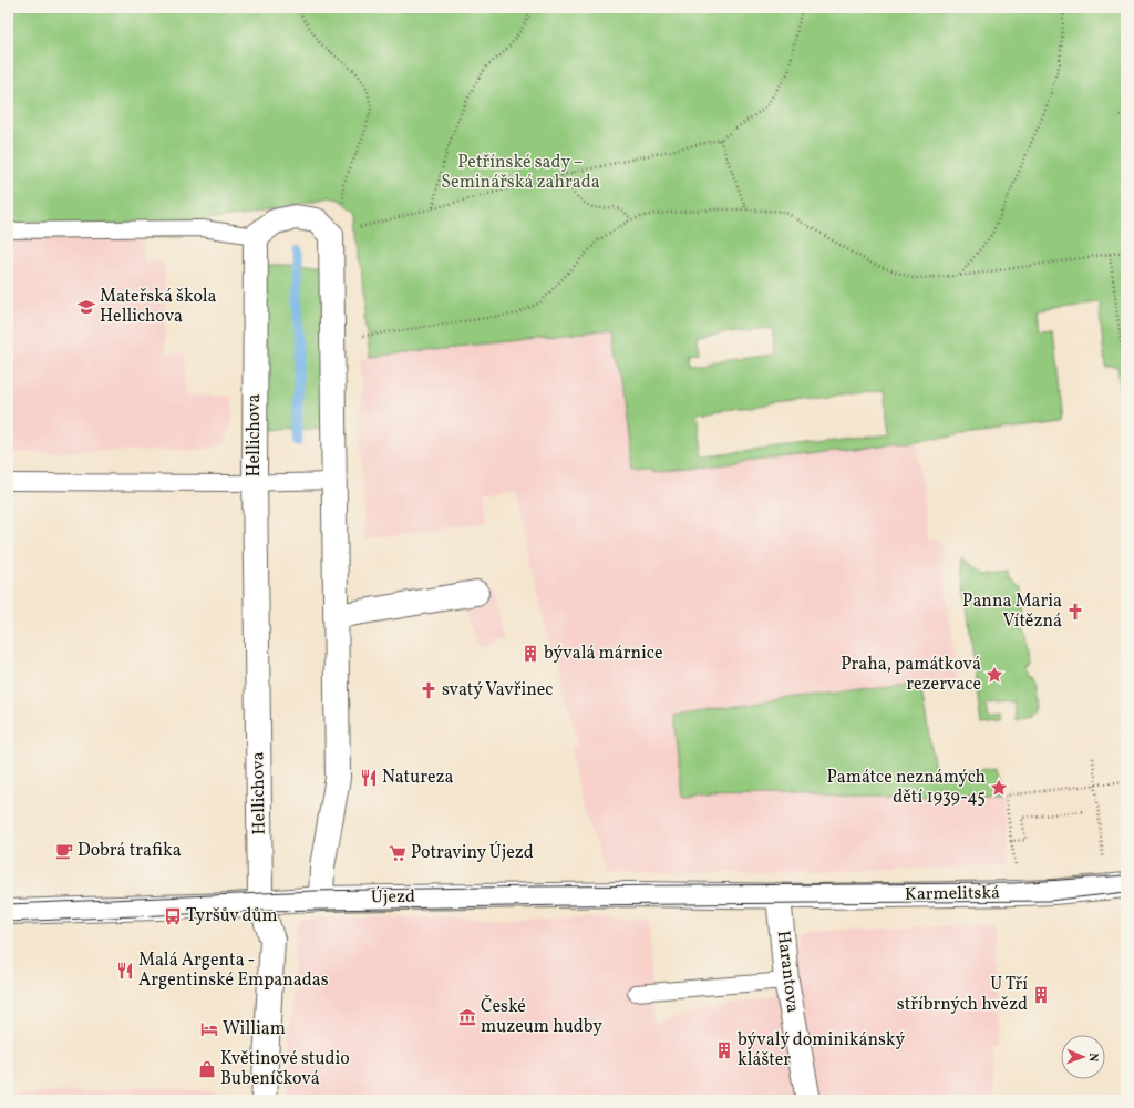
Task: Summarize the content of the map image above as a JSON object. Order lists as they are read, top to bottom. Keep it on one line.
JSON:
{"streets":{"street":["Hellichova","Karmelitská","Újezd","Harantova"]},"crossings":[["Hellichova","Újezd"],["Karmelitská","Újezd"],["Karmelitská","Harantova"],["Újezd","Harantova"]],"parks":["Petřínské sady – Seminářská zahrada"],"places":{"school or university":["Mateřská škola Hellichova"],"church":["Panna Maria Vítězná","svatý Vavřinec"],"building":["bývalá márnice","U Tří stříbrných hvězd","bývalý dominikánský klášter"],"place":["Praha, památková rezervace","Památce neznámých dětí 1939-45"],"restaurant":["Natureza","Malá Argenta - Argentinské Empanadas"],"cafe":["Dobrá trafika"],"supermarket":["Potraviny Újezd"],"bus stop":["Tyršův dům"],"museum":["České muzeum hudby"],"hotel":["William"],"shop":["Květinové studio Bubeníčková"]},"north":"right"}
